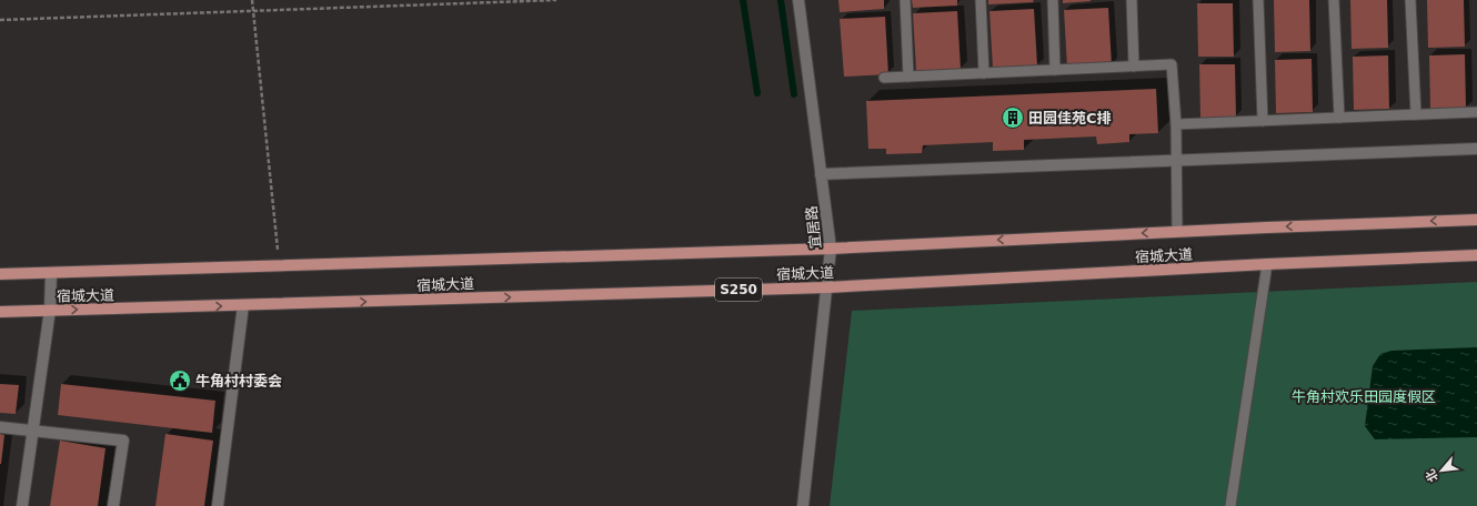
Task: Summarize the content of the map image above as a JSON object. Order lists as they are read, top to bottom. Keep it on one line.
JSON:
{"streets":{"main road":["宿城大道","S250"],"street":["宜居路"]},"crossings":[["宜居路","宿城大道"]],"parks":["牛角村欢乐田园度假区"],"places":{"building":["田园佳苑C排"],"public building":["牛角村村委会"]},"north":"bottom left"}
